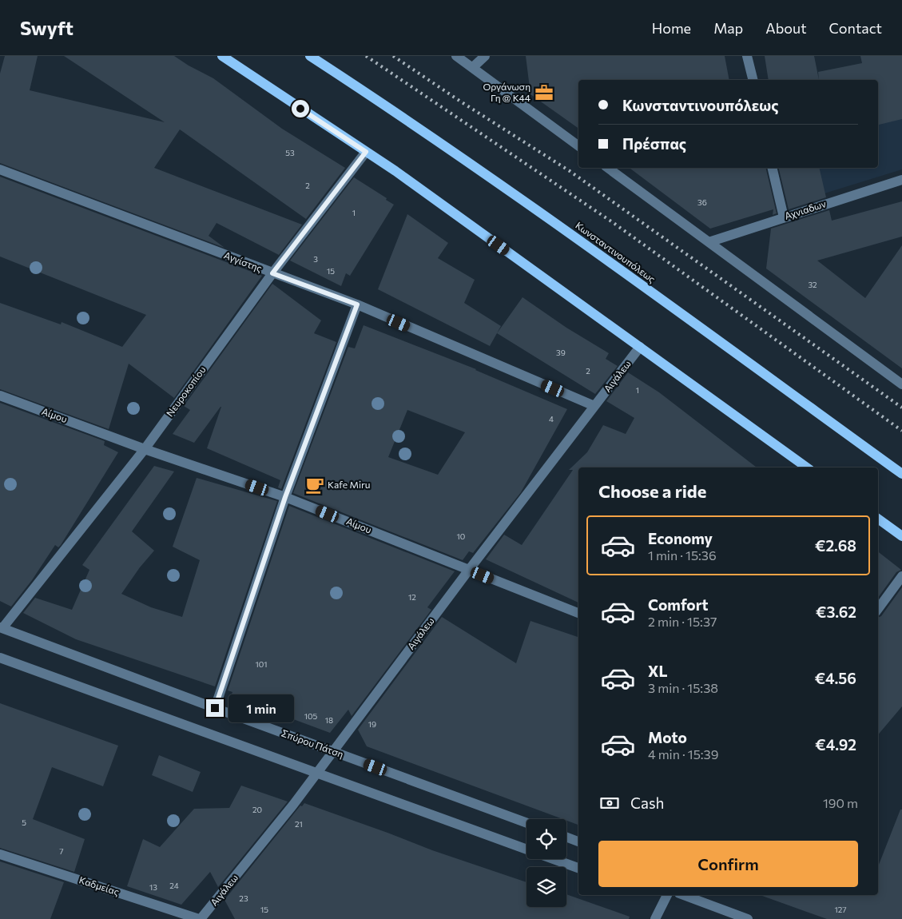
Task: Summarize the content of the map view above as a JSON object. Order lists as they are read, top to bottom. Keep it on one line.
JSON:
{"streets":{"main road":["Κωνσταντινουπόλεως"],"street":["Αχνιαδων","Αγγίστης","Αιγάλεω","Νευροκοπίου","Αίμου","Σπύρου Πάτση","Καδμείας"]},"crossings":[["Αγγίστης","Αιγάλεω"],["Αγγίστης","Νευροκοπίου"],["Αιγάλεω","Αίμου"],["Αιγάλεω","Σπύρου Πάτση"],["Αιγάλεω","Καδμείας"],["Νευροκοπίου","Αίμου"],["Νευροκοπίου","Σπύρου Πάτση"]],"places":{"office":["Οργάνωση Γη @ Κ44"],"cafe":["Kafe Miru"]},"house_numbers":["53","2","36","1","3","15","32","39","2","1","4","10","12","101","105","18","19","20","5","21","7","24","13","23","15","127"],"page":{"header":"Swyft","nav":["Home","Map","About","Contact"],"banner":["Κωνσταντινουπόλεως","Πρέσπας"],"heading":"Choose a ride","list":[{"name":"Economy","note":"1 min · 15:36","value":"€2.68"},{"name":"Comfort","note":"2 min · 15:37","value":"€3.62"},{"name":"XL","note":"3 min · 15:38","value":"€4.56"},{"name":"Moto","note":"4 min · 15:39","value":"€4.92"}],"bubble":"1 min","pay":["Cash","190 m"],"buttons":"Confirm"}}
